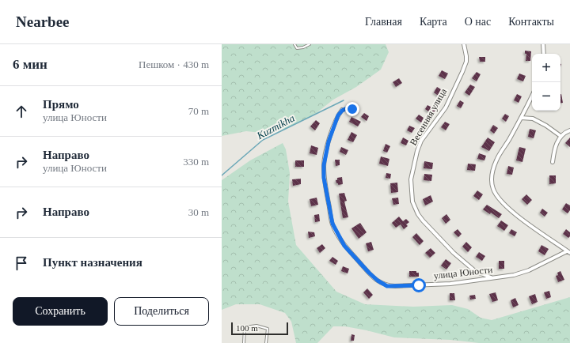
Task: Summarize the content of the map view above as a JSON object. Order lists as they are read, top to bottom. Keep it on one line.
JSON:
{"streets":{"street":["Весенняя улица","улица Юности"]},"crossings":[["Весенняя улица","улица Юности"]],"water":["Kuzmikha"],"scale_bar":"100 m","page":{"header":"Nearbee","nav":["Главная","Карта","О нас","Контакты"],"heading":["6 мин","Пешком · 430 m"],"map_buttons":["+","−"],"list":[["Прямо","улица Юности","70 m"],["Направо","улица Юности","330 m"],["Направо","30 m"],"Пункт назначения"],"buttons":["Сохранить","Поделиться"],"scale":"100 m"}}
